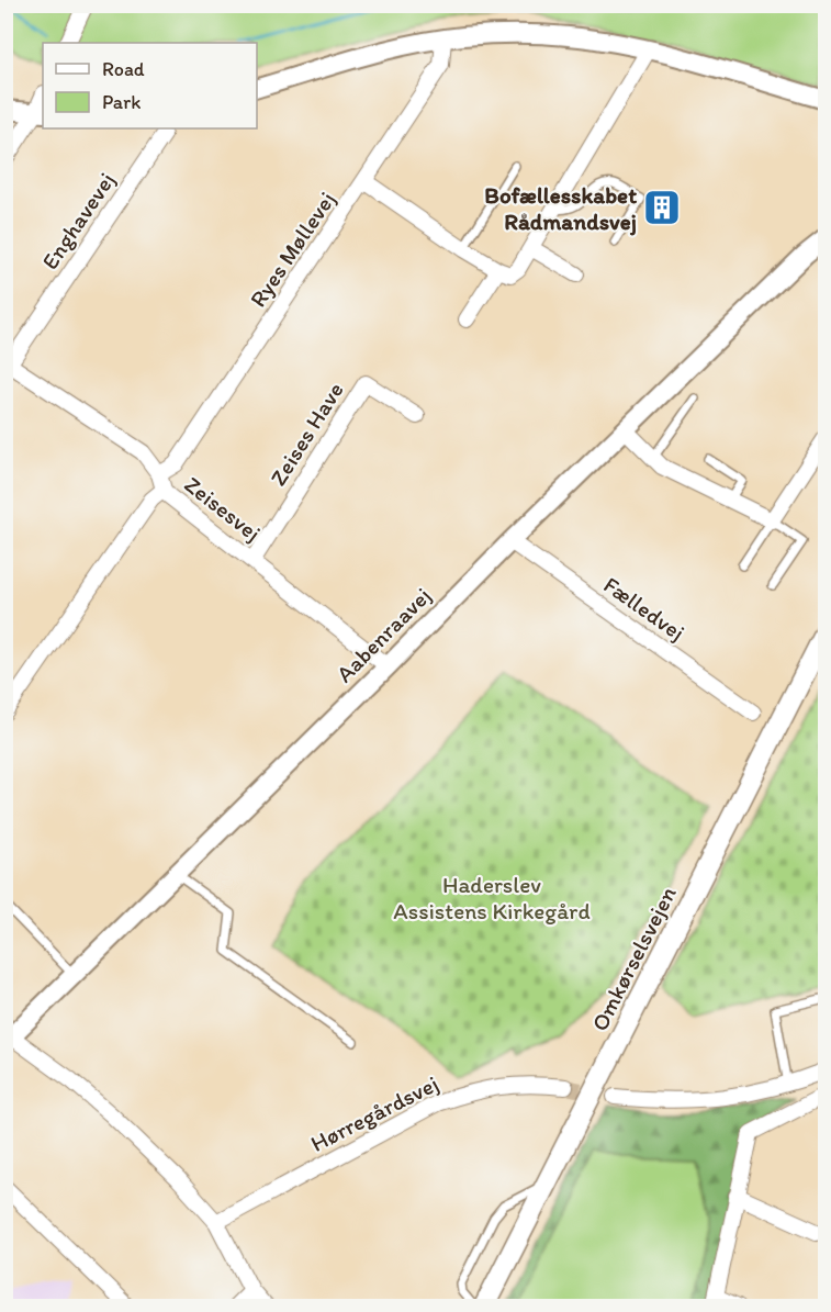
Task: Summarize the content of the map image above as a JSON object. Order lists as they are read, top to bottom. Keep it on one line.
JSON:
{"streets":{"main road":["Omkørselsvejen"],"street":["Enghavevej","Ryes Møllevej","Zeises Have","Zeisesvej","Fælledvej","Aabenraavej","Hørregårdsvej"]},"crossings":[["Enghavevej","Zeisesvej"],["Ryes Møllevej","Zeisesvej"],["Zeises Have","Zeisesvej"],["Zeisesvej","Aabenraavej"],["Fælledvej","Aabenraavej"]],"parks":["Haderslev Assistens Kirkegård"],"places":{"building":["Bofællesskabet Rådmandsvej"]},"legend":["Road","Park"]}
